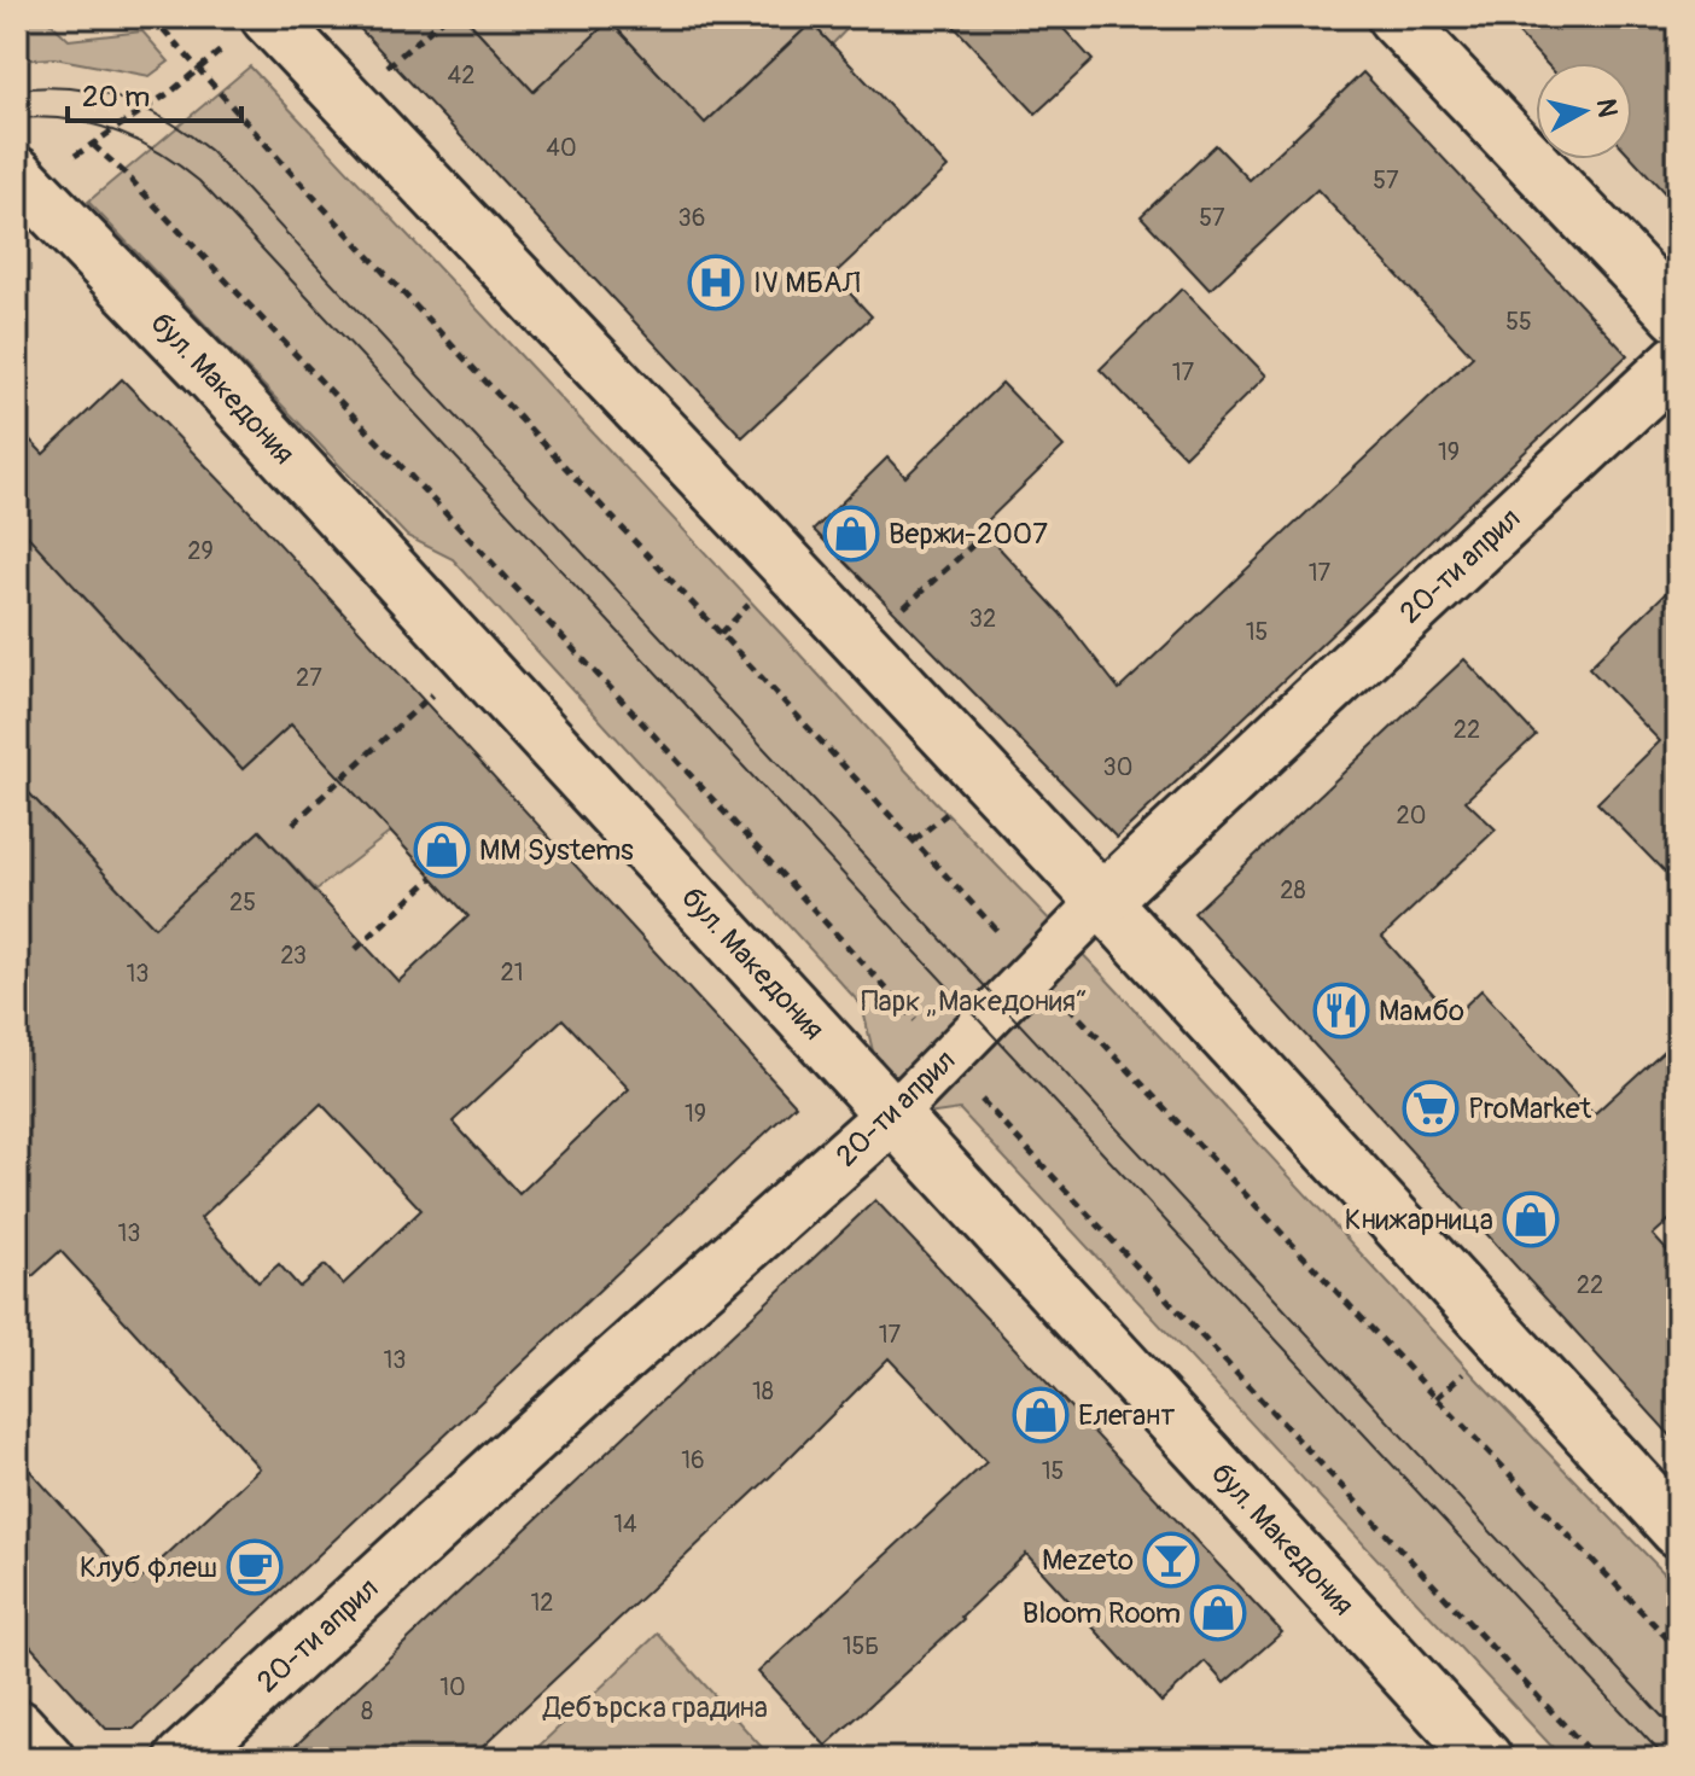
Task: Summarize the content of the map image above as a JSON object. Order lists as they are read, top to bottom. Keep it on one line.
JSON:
{"streets":{"street":["бул. Македония","20-ти април"]},"crossings":[["бул. Македония","20-ти април"]],"parks":["Парк „Македония“","Дебърска градина"],"places":{"hospital":["IV МБАЛ"],"shop":["Вержи-2007","MM Systems","Книжарница","Елегант","Bloom Room"],"restaurant":["Мамбо"],"supermarket":["ProMarket"],"bar":["Mezeto"],"cafe":["Клуб флеш"]},"house_numbers":["42","40","57","36","57","55","17","19","29","17","32","15","27","22","30","20","28","25","23","21","13","19","13","22","17","13","18","16","15","14","12","15Б","10","8"],"scale_bar":"20 m","north":"right"}
